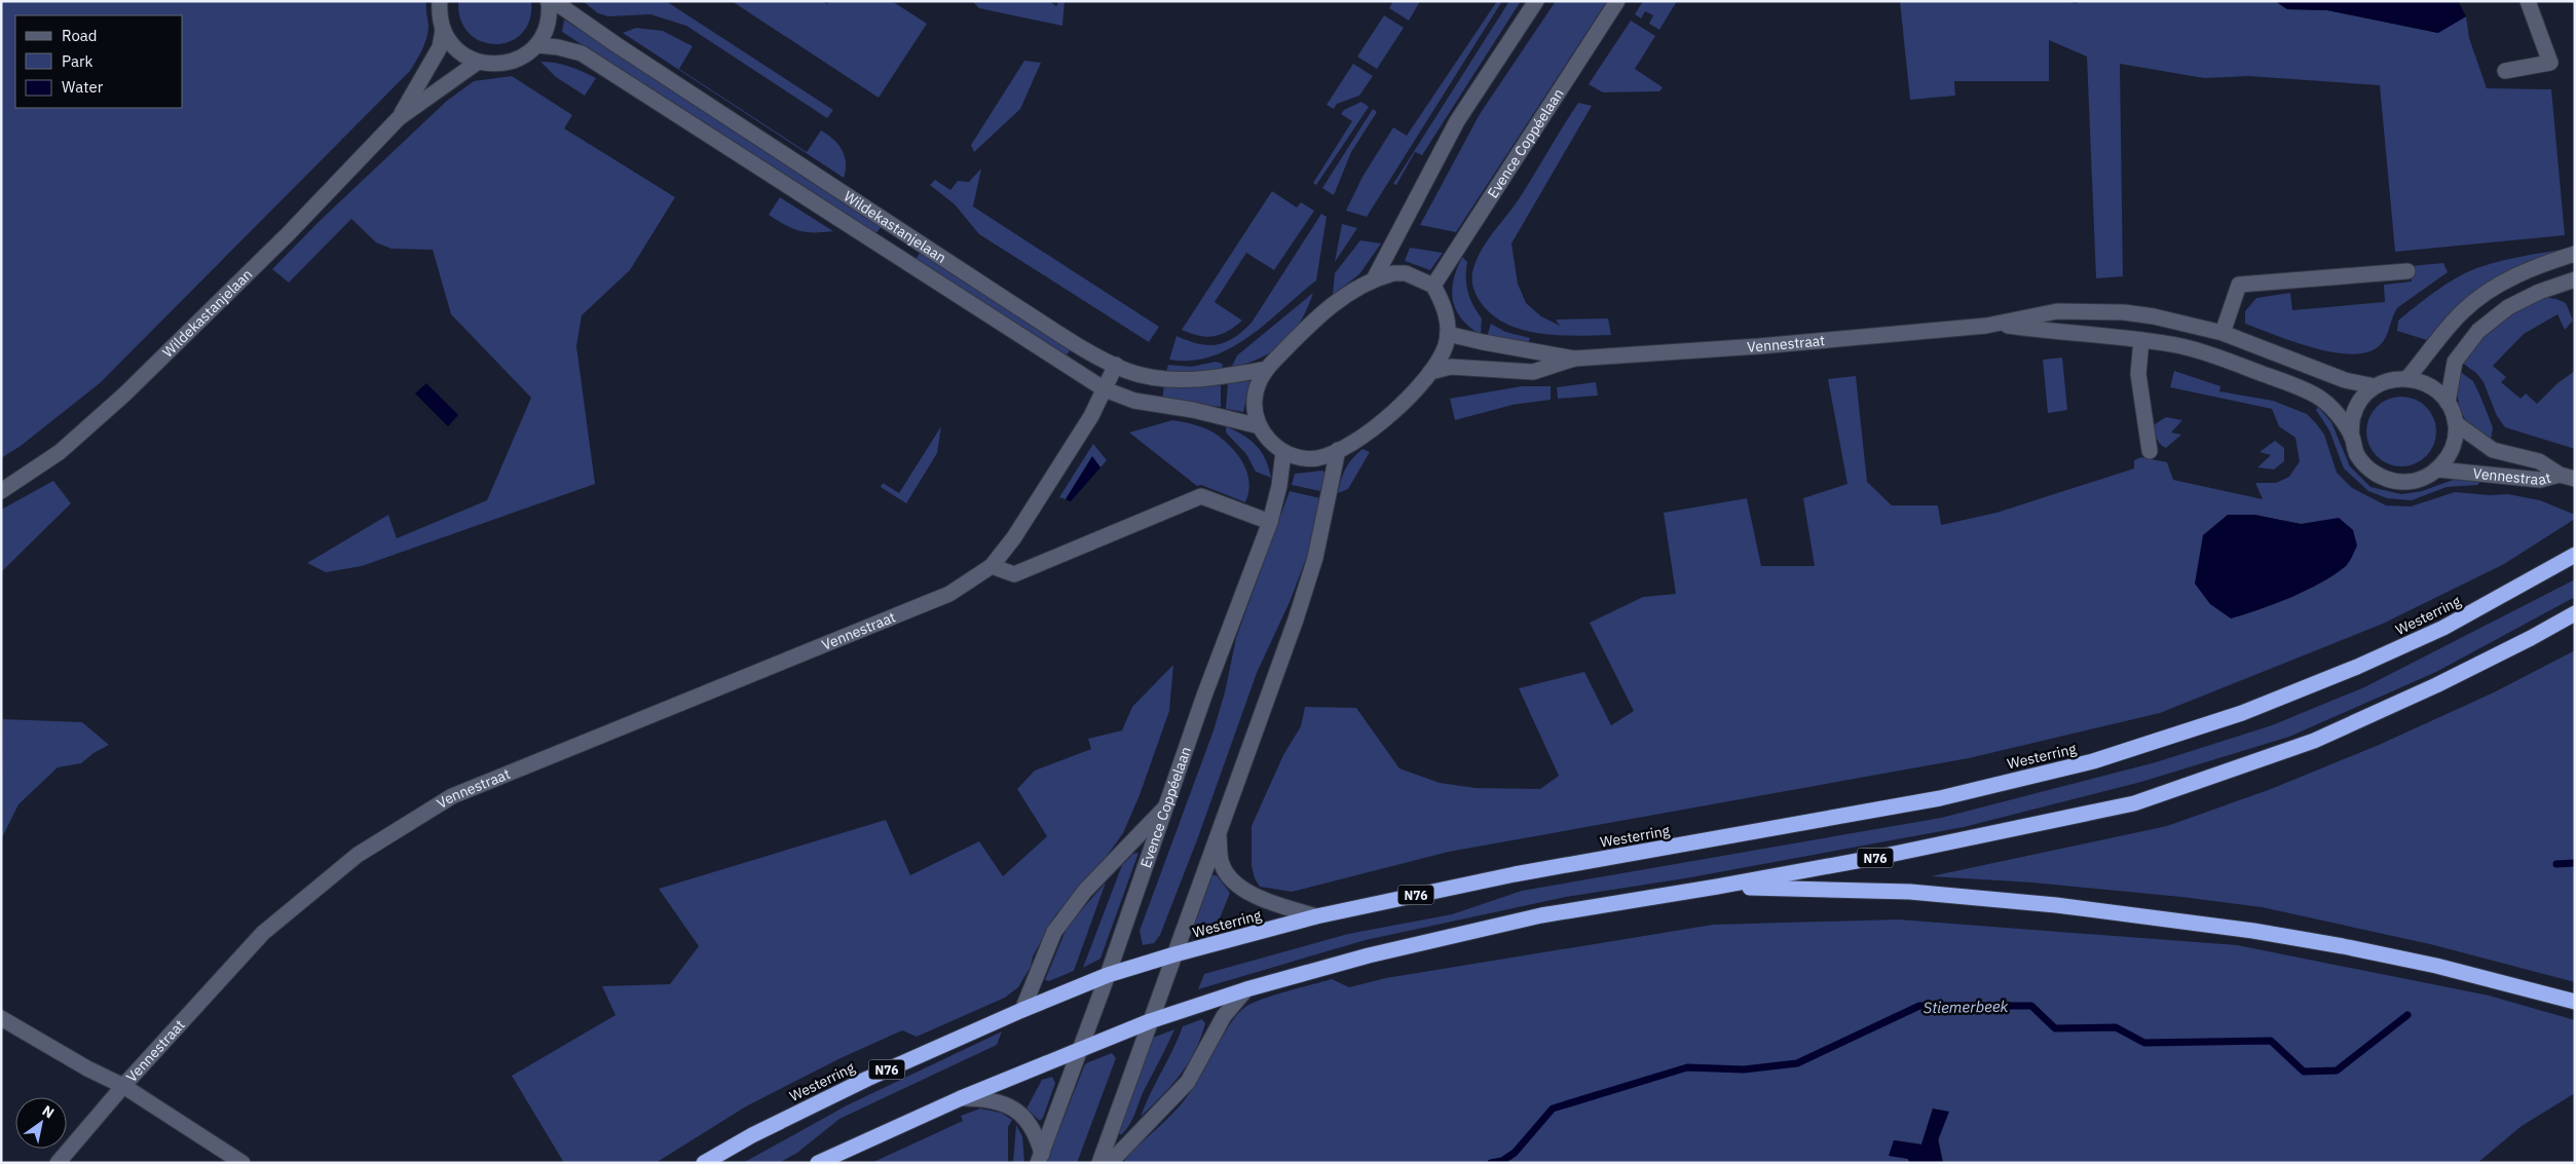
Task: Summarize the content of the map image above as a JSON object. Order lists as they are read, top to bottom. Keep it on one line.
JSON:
{"streets":{"highway":["Westerring","N76"],"street":["Evence Coppéelaan","Wildekastanjelaan","Vennestraat"]},"crossings":[["Evence Coppéelaan","Westerring"],["Evence Coppéelaan","N76"],["Wildekastanjelaan","Vennestraat"]],"water":["Stiemerbeek"],"legend":["Road","Park","Water"],"north":"top right"}
